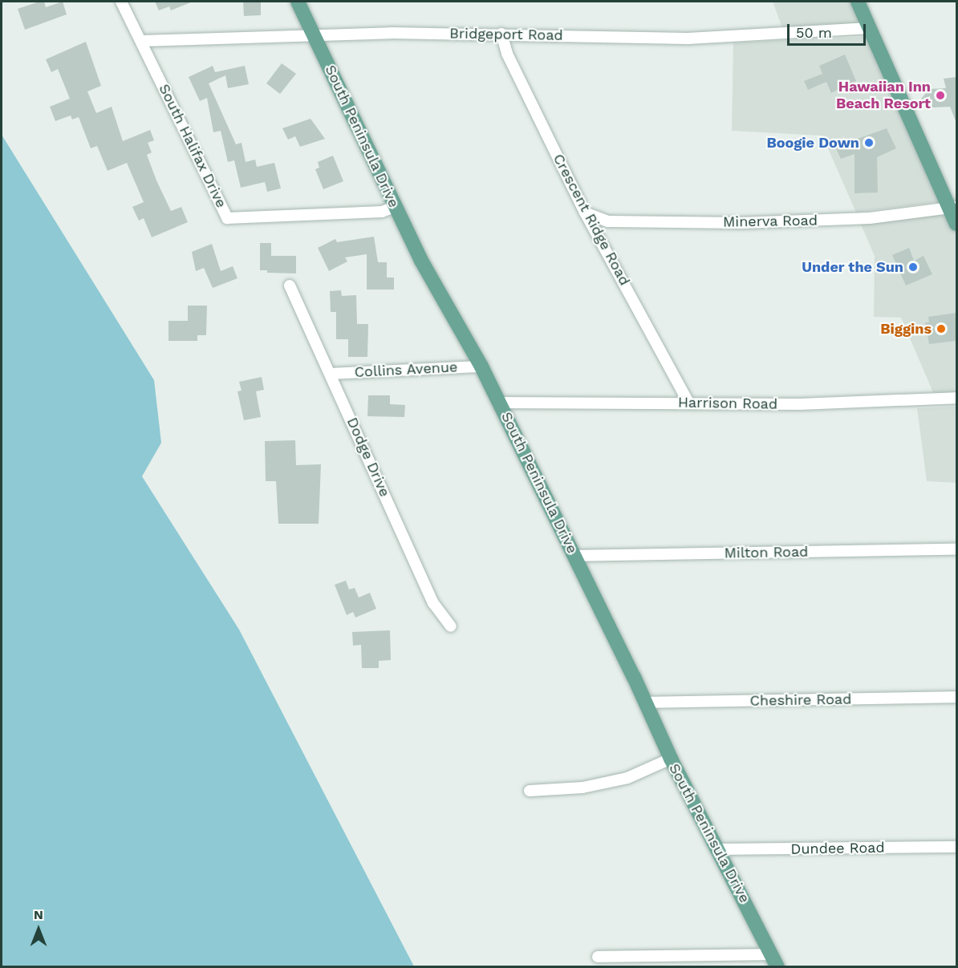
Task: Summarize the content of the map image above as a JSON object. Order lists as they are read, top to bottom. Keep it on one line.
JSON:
{"streets":{"main road":["South Peninsula Drive"],"street":["Bridgeport Road","South Halifax Drive","Crescent Ridge Road","Minerva Road","Collins Avenue","Harrison Road","Dodge Drive","Milton Road","Cheshire Road","Dundee Road"]},"crossings":[["Bridgeport Road","South Peninsula Drive"],["Bridgeport Road","South Halifax Drive"],["Bridgeport Road","Crescent Ridge Road"],["South Peninsula Drive","South Halifax Drive"],["South Peninsula Drive","Collins Avenue"],["South Peninsula Drive","Harrison Road"],["South Peninsula Drive","Milton Road"],["South Peninsula Drive","Cheshire Road"],["South Peninsula Drive","Dundee Road"],["Crescent Ridge Road","Minerva Road"],["Crescent Ridge Road","Harrison Road"],["Collins Avenue","Dodge Drive"]],"places":["Hawaiian Inn Beach Resort","Boogie Down","Under the Sun","Biggins"],"scale_bar":"50 m","north":"top"}
